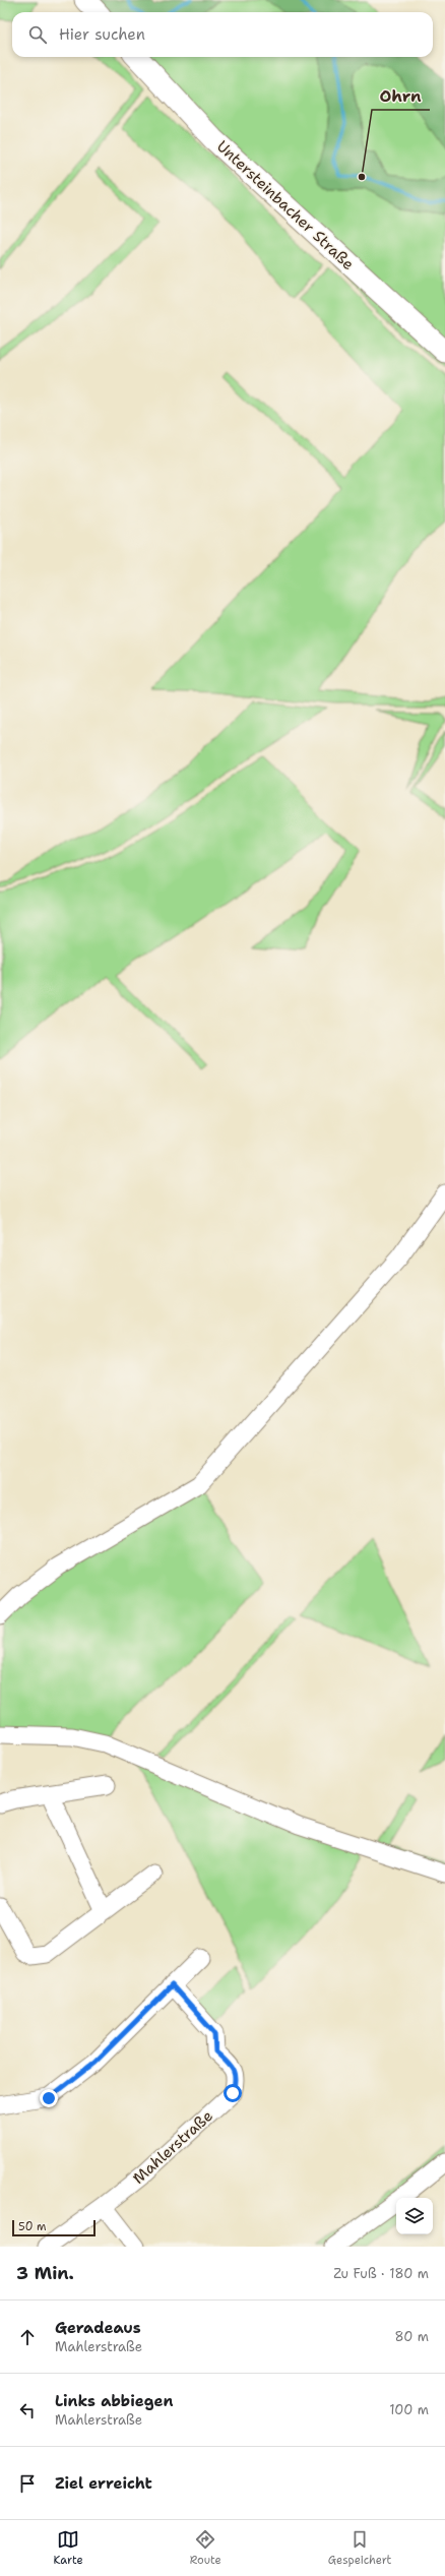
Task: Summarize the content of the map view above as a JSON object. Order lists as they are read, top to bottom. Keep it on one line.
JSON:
{"streets":{"main road":["Untersteinbacher Straße"],"street":["Mahlerstraße"]},"places":["Ohrn"],"scale_bar":"50 m","page":{"search":"Hier suchen","scale":"50 m","heading":["3 Min.","Zu Fuß · 180 m"],"list":[["Geradeaus","Mahlerstraße","80 m"],["Links abbiegen","Mahlerstraße","100 m"],"Ziel erreicht"],"nav":["Karte","Route","Gespeichert"]}}
